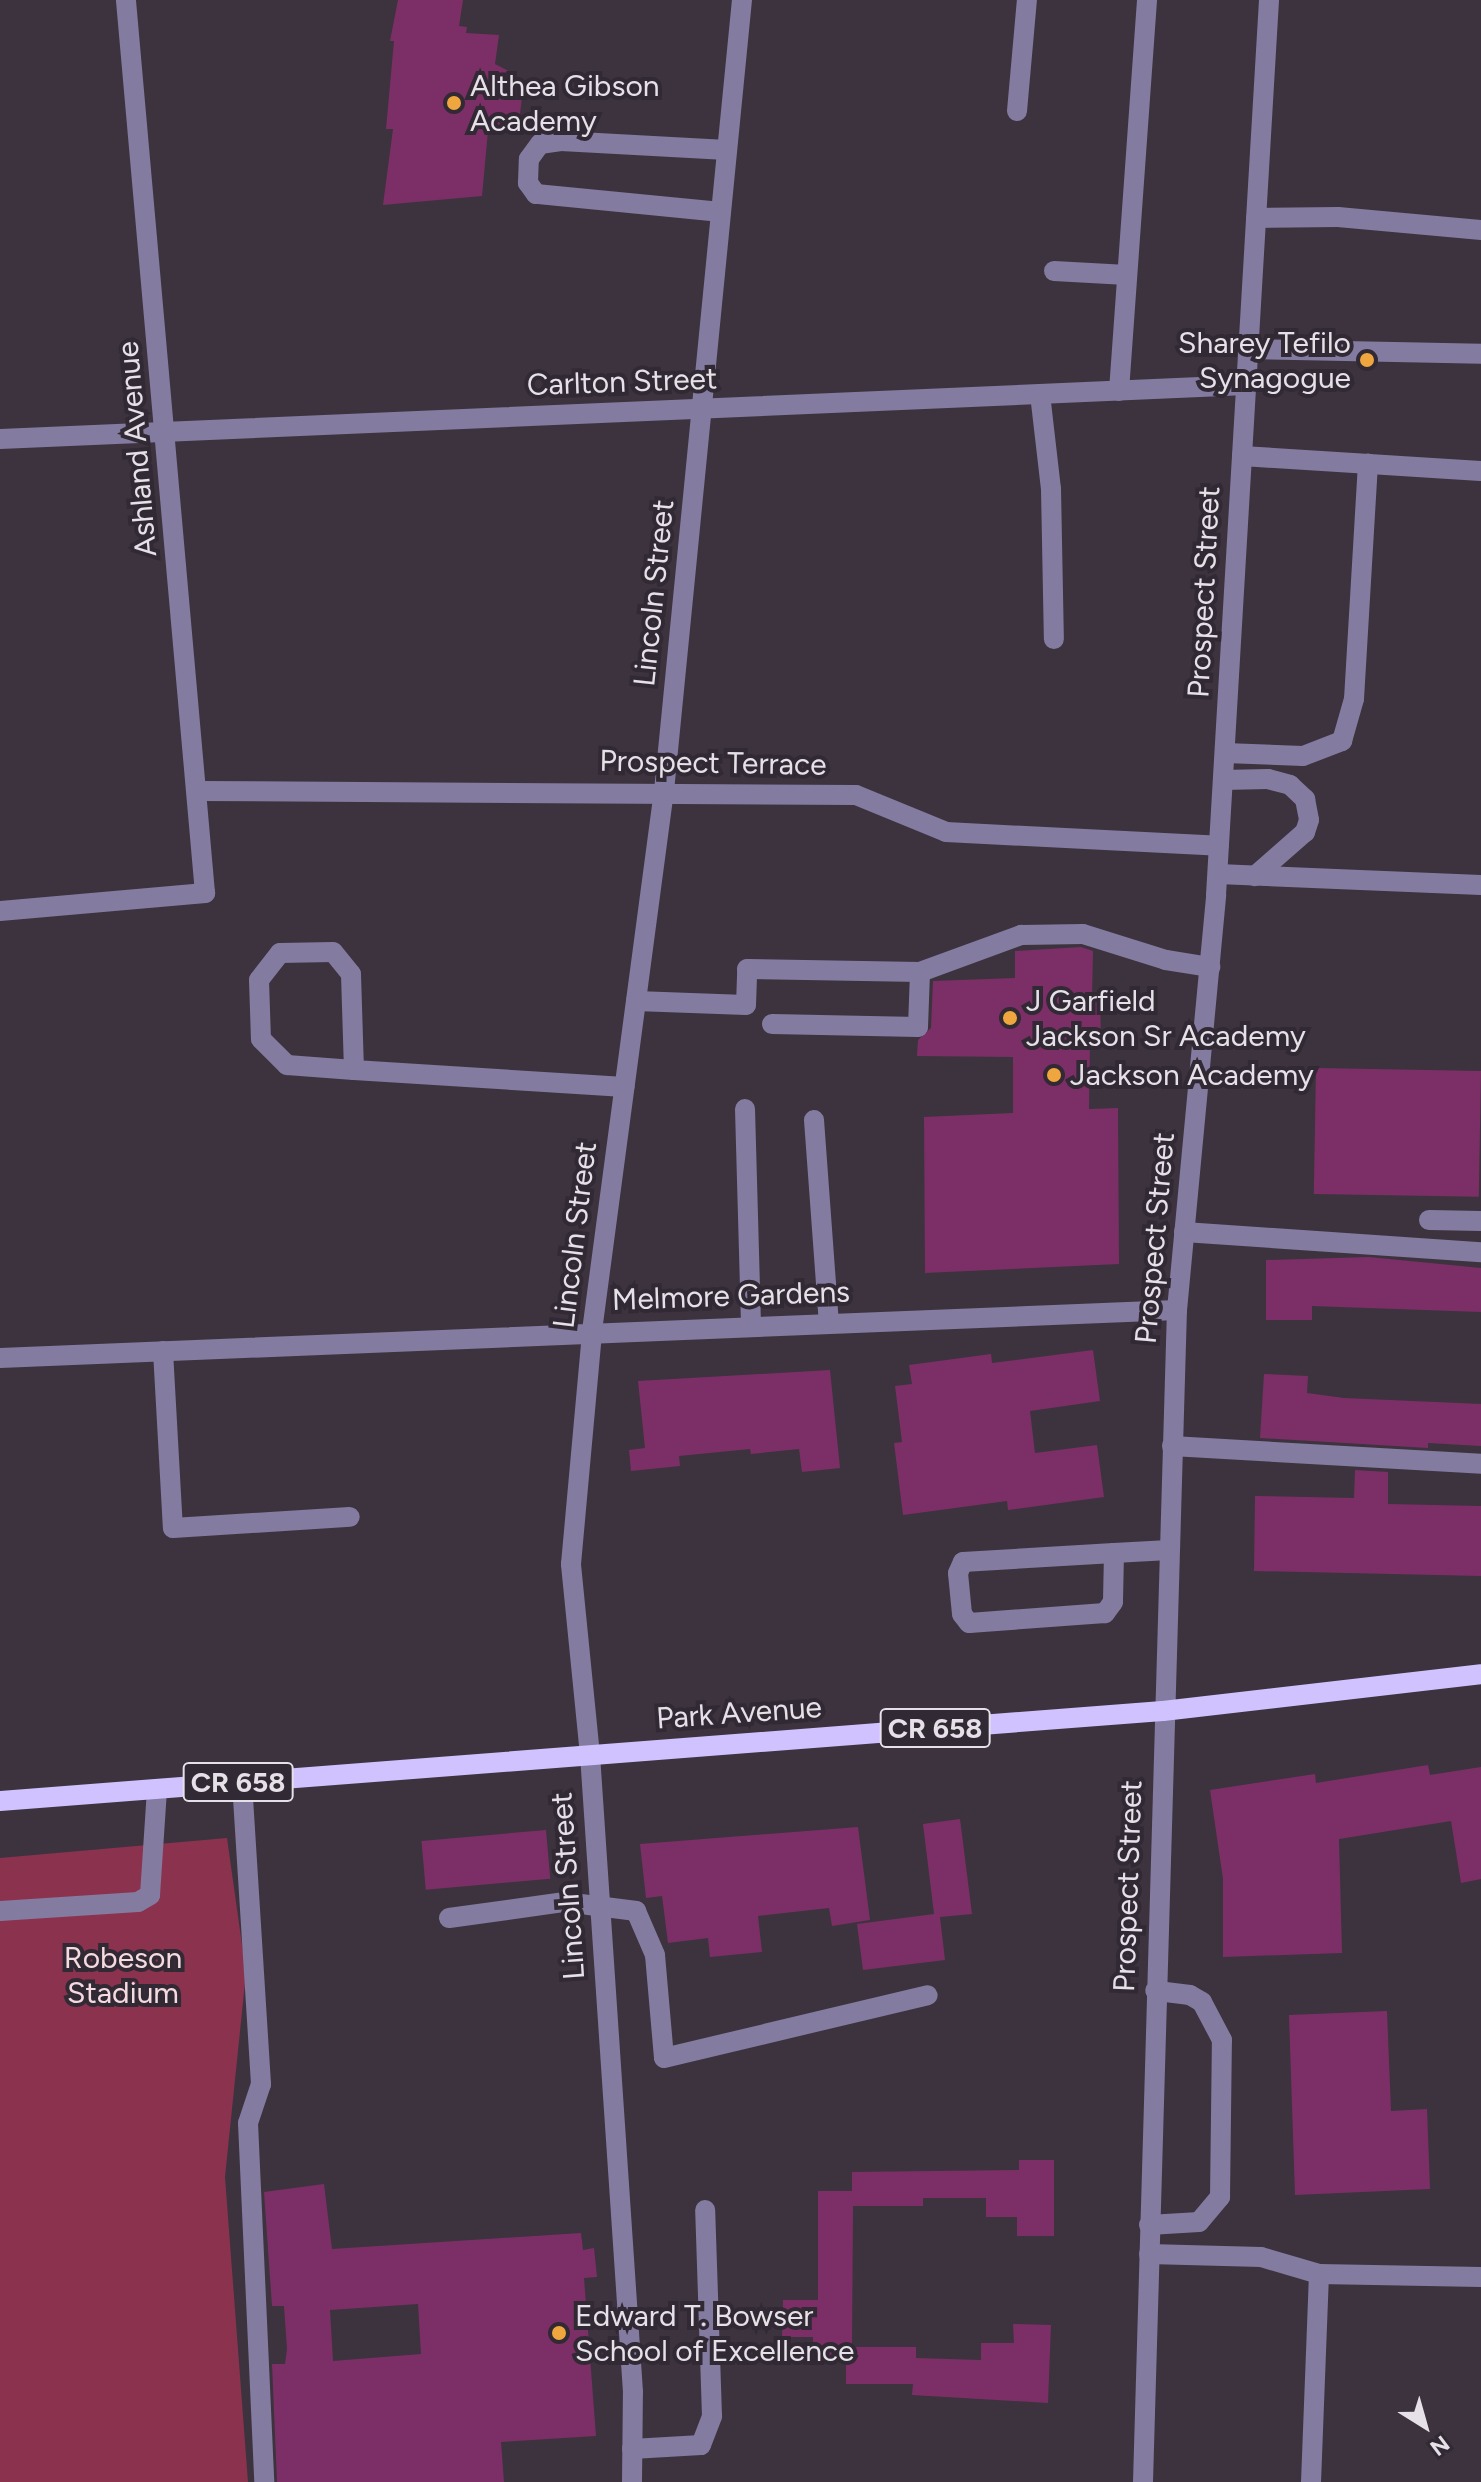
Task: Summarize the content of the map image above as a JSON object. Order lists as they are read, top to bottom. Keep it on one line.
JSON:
{"streets":{"main road":["Park Avenue","CR 658"],"street":["Carlton Street","Ashland Avenue","Prospect Street","Lincoln Street","Prospect Terrace","Melmore Gardens"]},"crossings":[["Carlton Street","Ashland Avenue"],["Carlton Street","Prospect Street"],["Carlton Street","Lincoln Street"],["Ashland Avenue","Prospect Terrace"],["Prospect Street","Prospect Terrace"],["Prospect Street","Melmore Gardens"],["Prospect Street","Park Avenue"],["Lincoln Street","Prospect Terrace"],["Lincoln Street","Melmore Gardens"],["Lincoln Street","Park Avenue"]],"parks":["Robeson Stadium"],"places":["Althea Gibson Academy","Sharey Tefilo Synagogue","J Garfield Jackson Sr Academy","Jackson Academy","Edward T. Bowser School of Excellence"],"north":"bottom right"}
